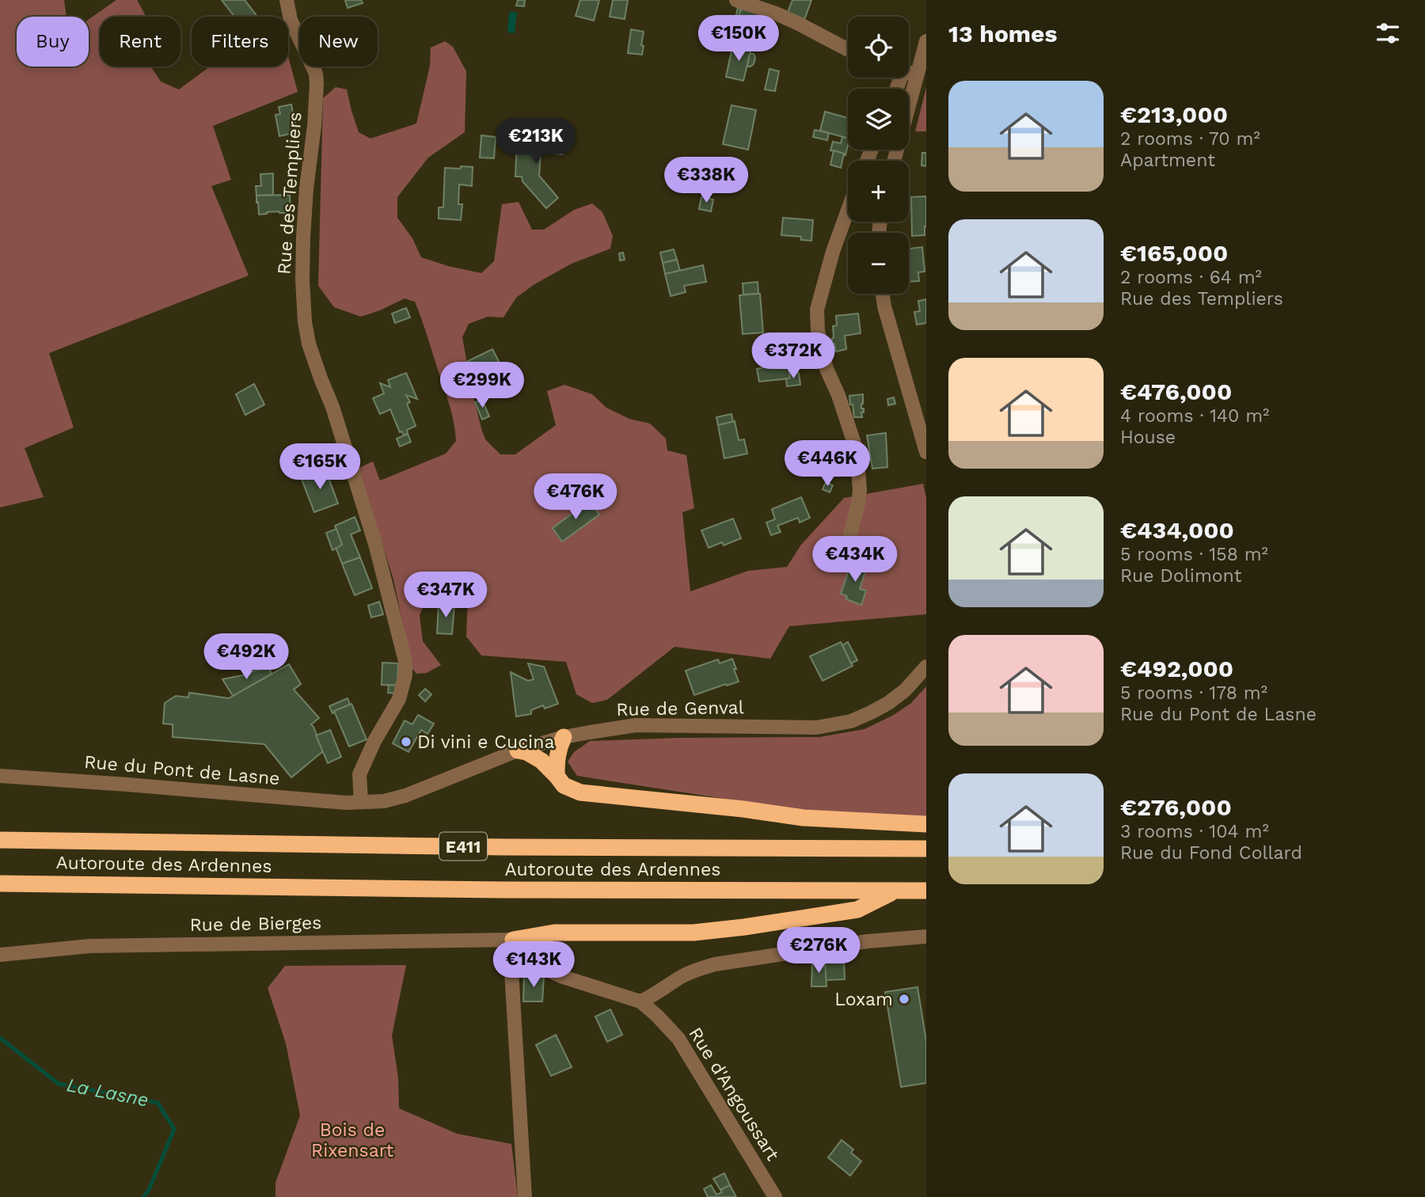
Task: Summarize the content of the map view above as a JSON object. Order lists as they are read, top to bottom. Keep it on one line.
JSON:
{"streets":{"highway":["E411","Autoroute des Ardennes"],"street":["Rue des Templiers","Rue de Genval","Rue du Pont de Lasne","Rue de Bierges","Rue d'Angoussart"]},"crossings":[["Rue des Templiers","Rue de Genval"],["Rue des Templiers","Rue du Pont de Lasne"],["Rue de Genval","Rue du Pont de Lasne"],["Rue de Bierges","Rue d'Angoussart"]],"water":["La Lasne"],"parks":["Bois de Rixensart"],"places":["Di vini e Cucina","Loxam"],"page":{"heading":"13 homes","price":["€150K","€213K","€338K","€372K","€299K","€446K","€165K","€476K","€434K","€347K","€492K","€276K","€143K"],"map_buttons":["+","−"],"chip":["Buy","Rent","Filters","New"],"list":[{"name":"€213,000","note":"2 rooms · 70 m² · Apartment"},{"name":"€165,000","note":"2 rooms · 64 m² · Rue des Templiers"},{"name":"€476,000","note":"4 rooms · 140 m² · House"},{"name":"€434,000","note":"5 rooms · 158 m² · Rue Dolimont"},{"name":"€492,000","note":"5 rooms · 178 m² · Rue du Pont de Lasne"},{"name":"€276,000","note":"3 rooms · 104 m² · Rue du Fond Collard"}]}}
